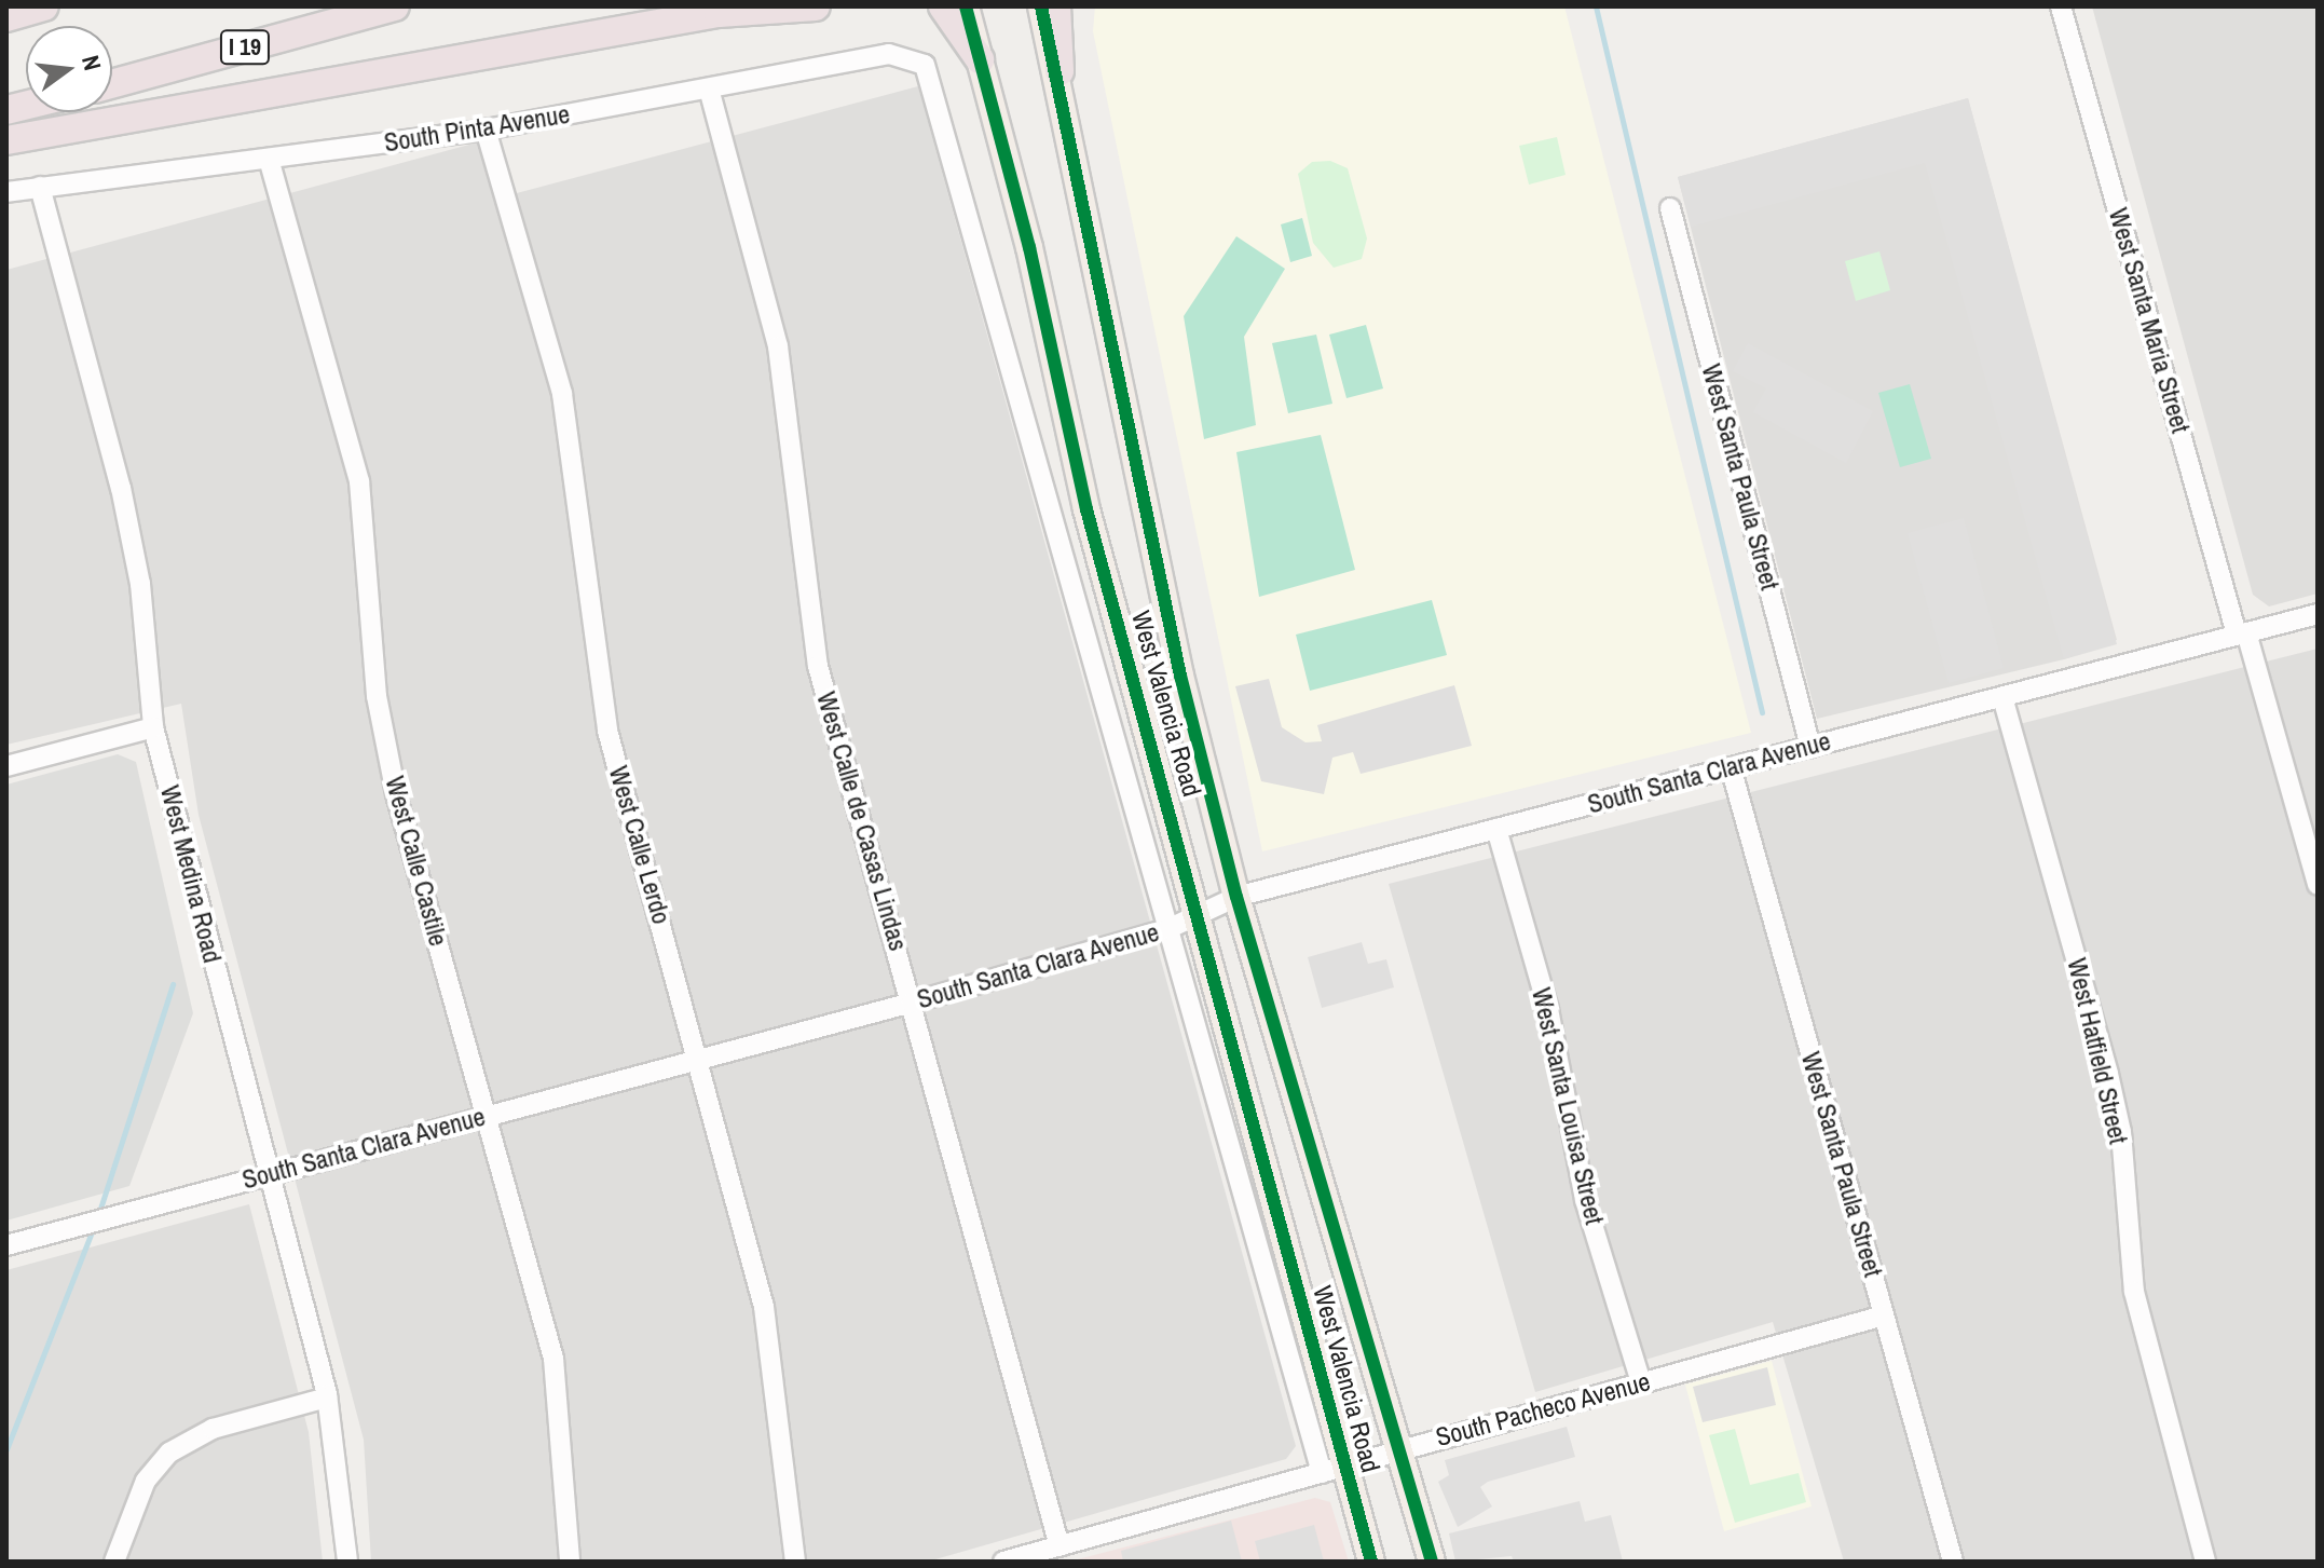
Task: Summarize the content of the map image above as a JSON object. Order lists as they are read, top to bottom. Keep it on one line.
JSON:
{"streets":{"highway":["I 19"],"main road":["West Valencia Road"],"street":["South Pinta Avenue","West Santa Maria Street","West Santa Paula Street","South Santa Clara Avenue","West Calle de Casas Lindas","West Calle Lerdo","West Calle Castile","West Medina Road","West Hatfield Street","West Santa Louisa Street","South Pacheco Avenue"]},"crossings":[["South Pinta Avenue","West Valencia Road"],["South Pinta Avenue","West Calle de Casas Lindas"],["South Pinta Avenue","West Calle Lerdo"],["South Pinta Avenue","West Calle Castile"],["South Pinta Avenue","West Medina Road"],["West Santa Maria Street","South Santa Clara Avenue"],["West Santa Paula Street","South Santa Clara Avenue"],["West Santa Paula Street","South Pacheco Avenue"],["West Valencia Road","South Santa Clara Avenue"],["West Valencia Road","South Pacheco Avenue"],["South Santa Clara Avenue","West Calle de Casas Lindas"],["South Santa Clara Avenue","West Calle Lerdo"],["South Santa Clara Avenue","West Calle Castile"],["South Santa Clara Avenue","West Medina Road"],["South Santa Clara Avenue","West Hatfield Street"],["South Santa Clara Avenue","West Santa Louisa Street"],["West Calle de Casas Lindas","South Pacheco Avenue"],["West Santa Louisa Street","South Pacheco Avenue"]],"north":"right"}
